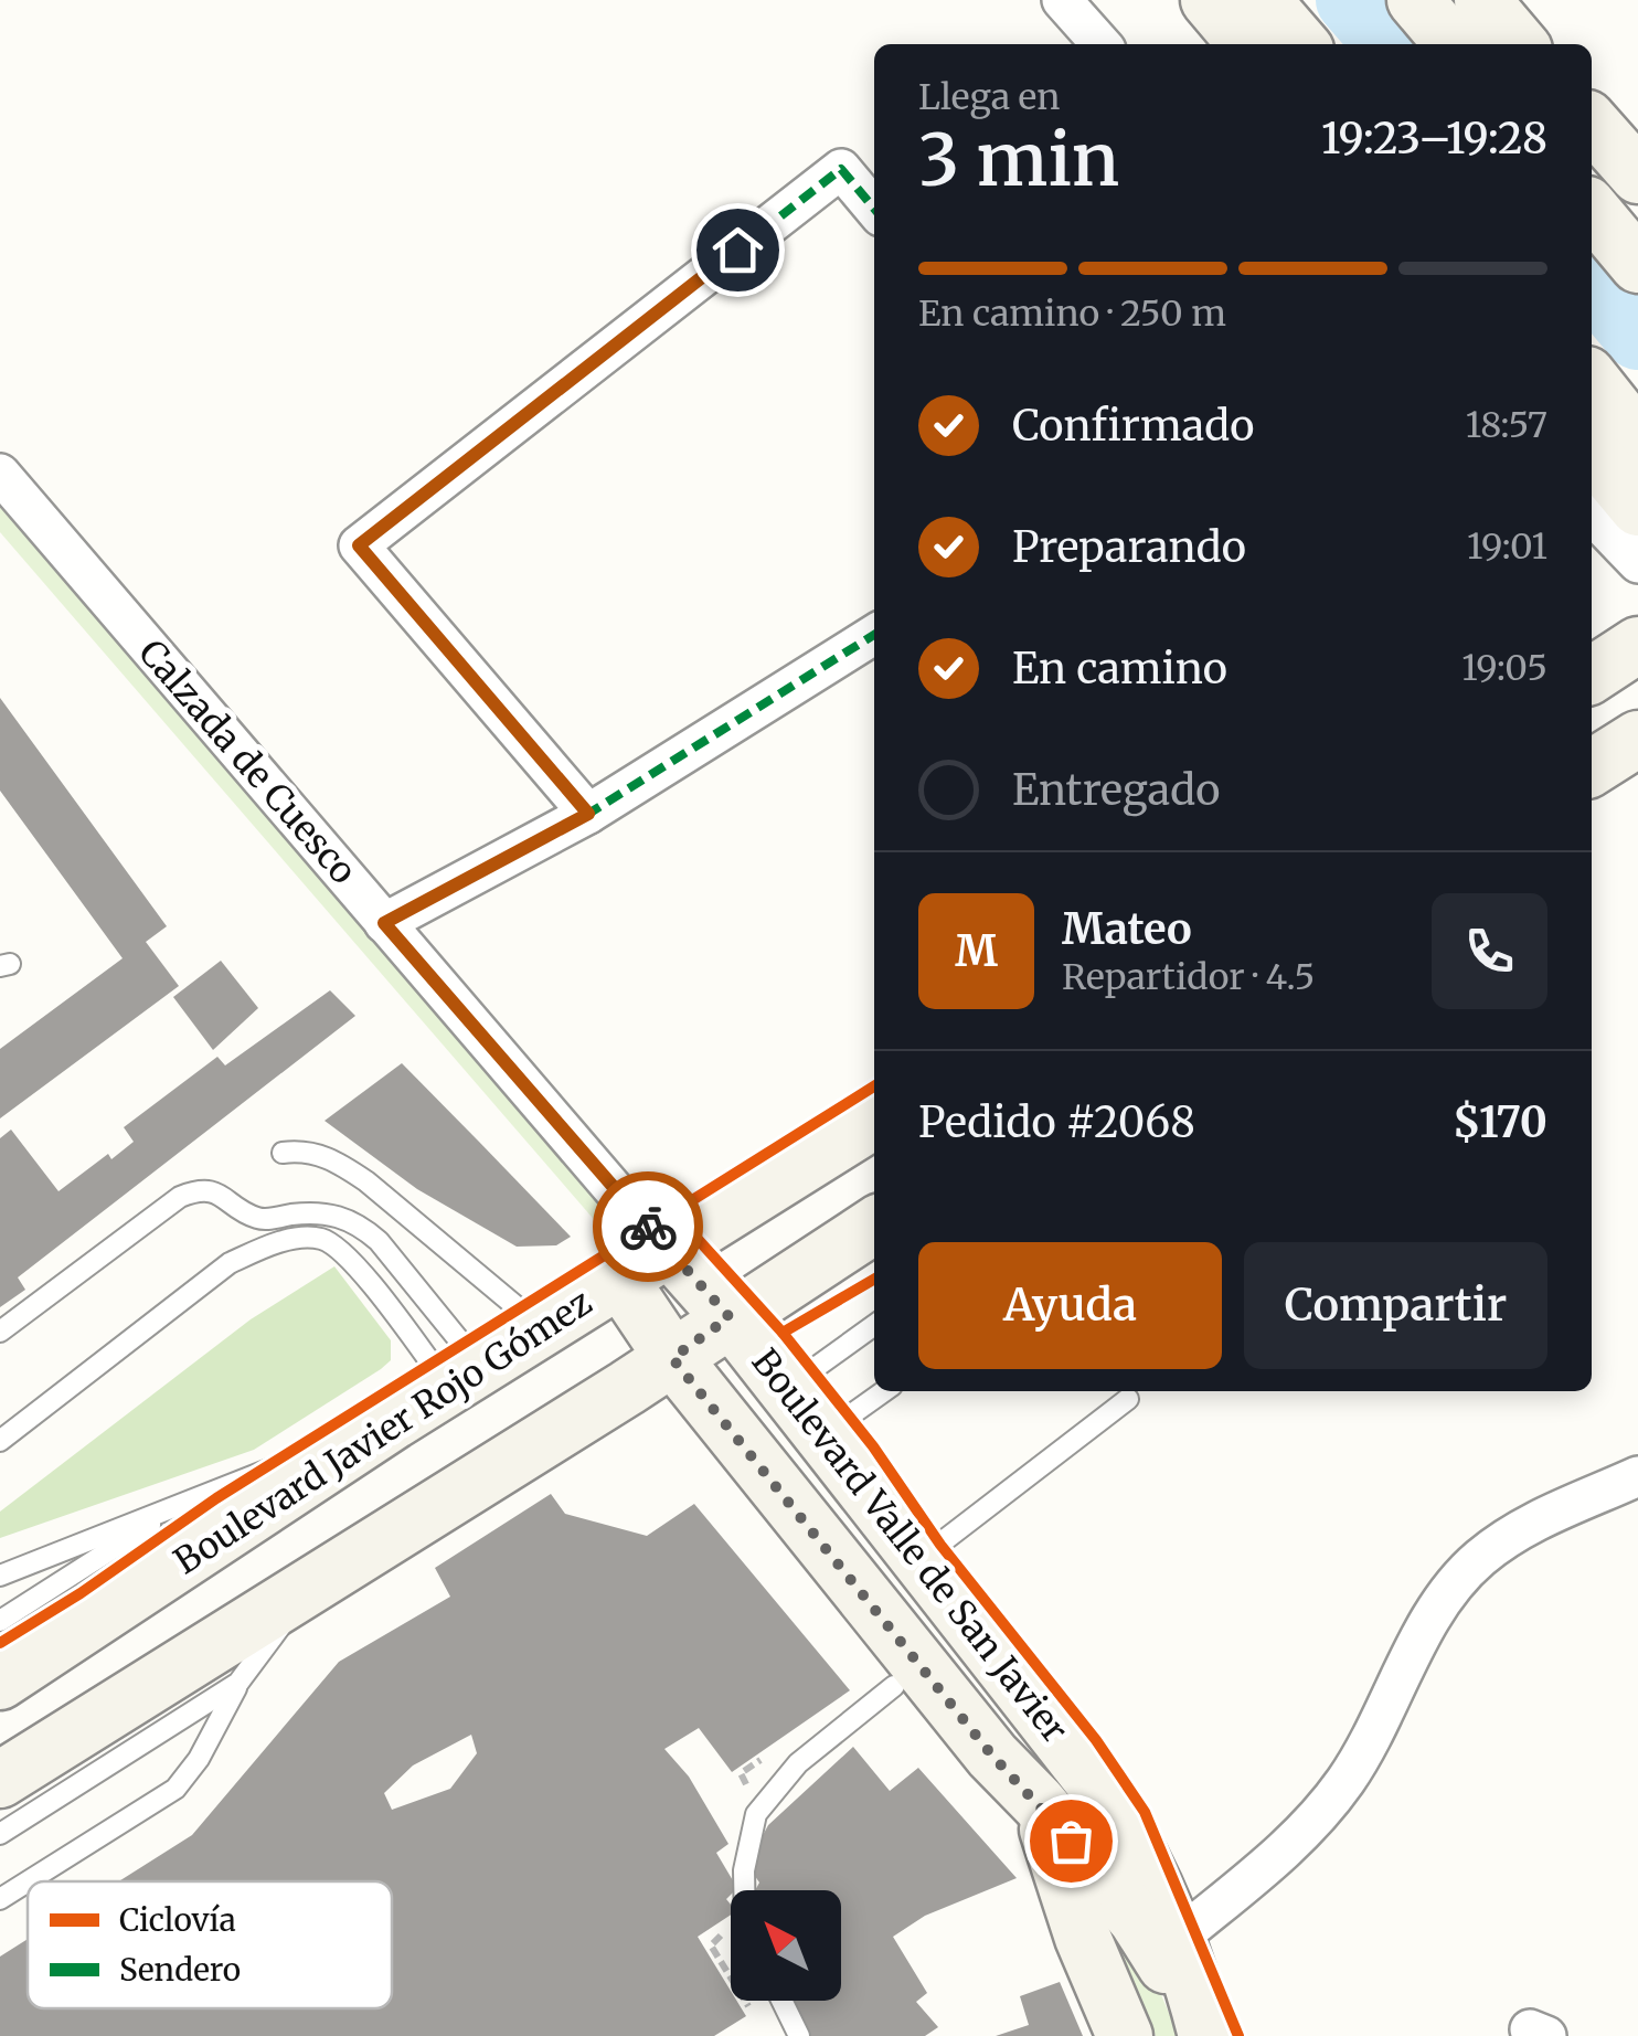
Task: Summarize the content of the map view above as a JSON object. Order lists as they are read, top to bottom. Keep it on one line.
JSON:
{"streets":{"main road":["Boulevard Javier Rojo Gómez","Boulevard Valle de San Javier"],"street":["Calzada de Cuesco"]},"crossings":[["Calzada de Cuesco","Boulevard Javier Rojo Gómez"],["Calzada de Cuesco","Boulevard Valle de San Javier"],["Boulevard Javier Rojo Gómez","Boulevard Valle de San Javier"]],"legend":["Ciclovía","Sendero"],"north":"top left","page":{"heading":["3 min","Llega en","19:23–19:28"],"panel":["Mateo","Repartidor · 4.5","Pedido #2068","$170"],"bar":"En camino · 250 m","list":[["Confirmado","18:57"],["Preparando","19:01"],["En camino","19:05"],"Entregado"],"round":"M","buttons":["Ayuda","Compartir"]}}
